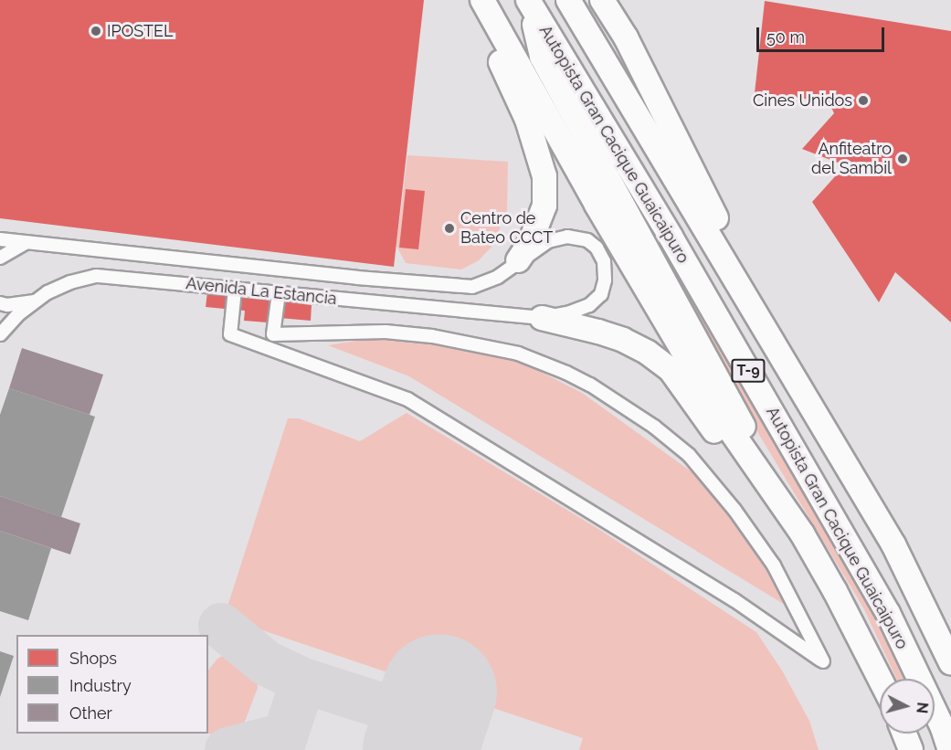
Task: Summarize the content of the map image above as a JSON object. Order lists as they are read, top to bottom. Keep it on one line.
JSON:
{"streets":{"highway":["Autopista Gran Cacique Guaicaipuro","T-9"],"street":["Avenida La Estancia"]},"places":["IPOSTEL","Cines Unidos","Anfiteatro del Sambil","Centro de Bateo CCCT"],"legend":["Shops","Industry","Other"],"scale_bar":"50 m","north":"right"}
